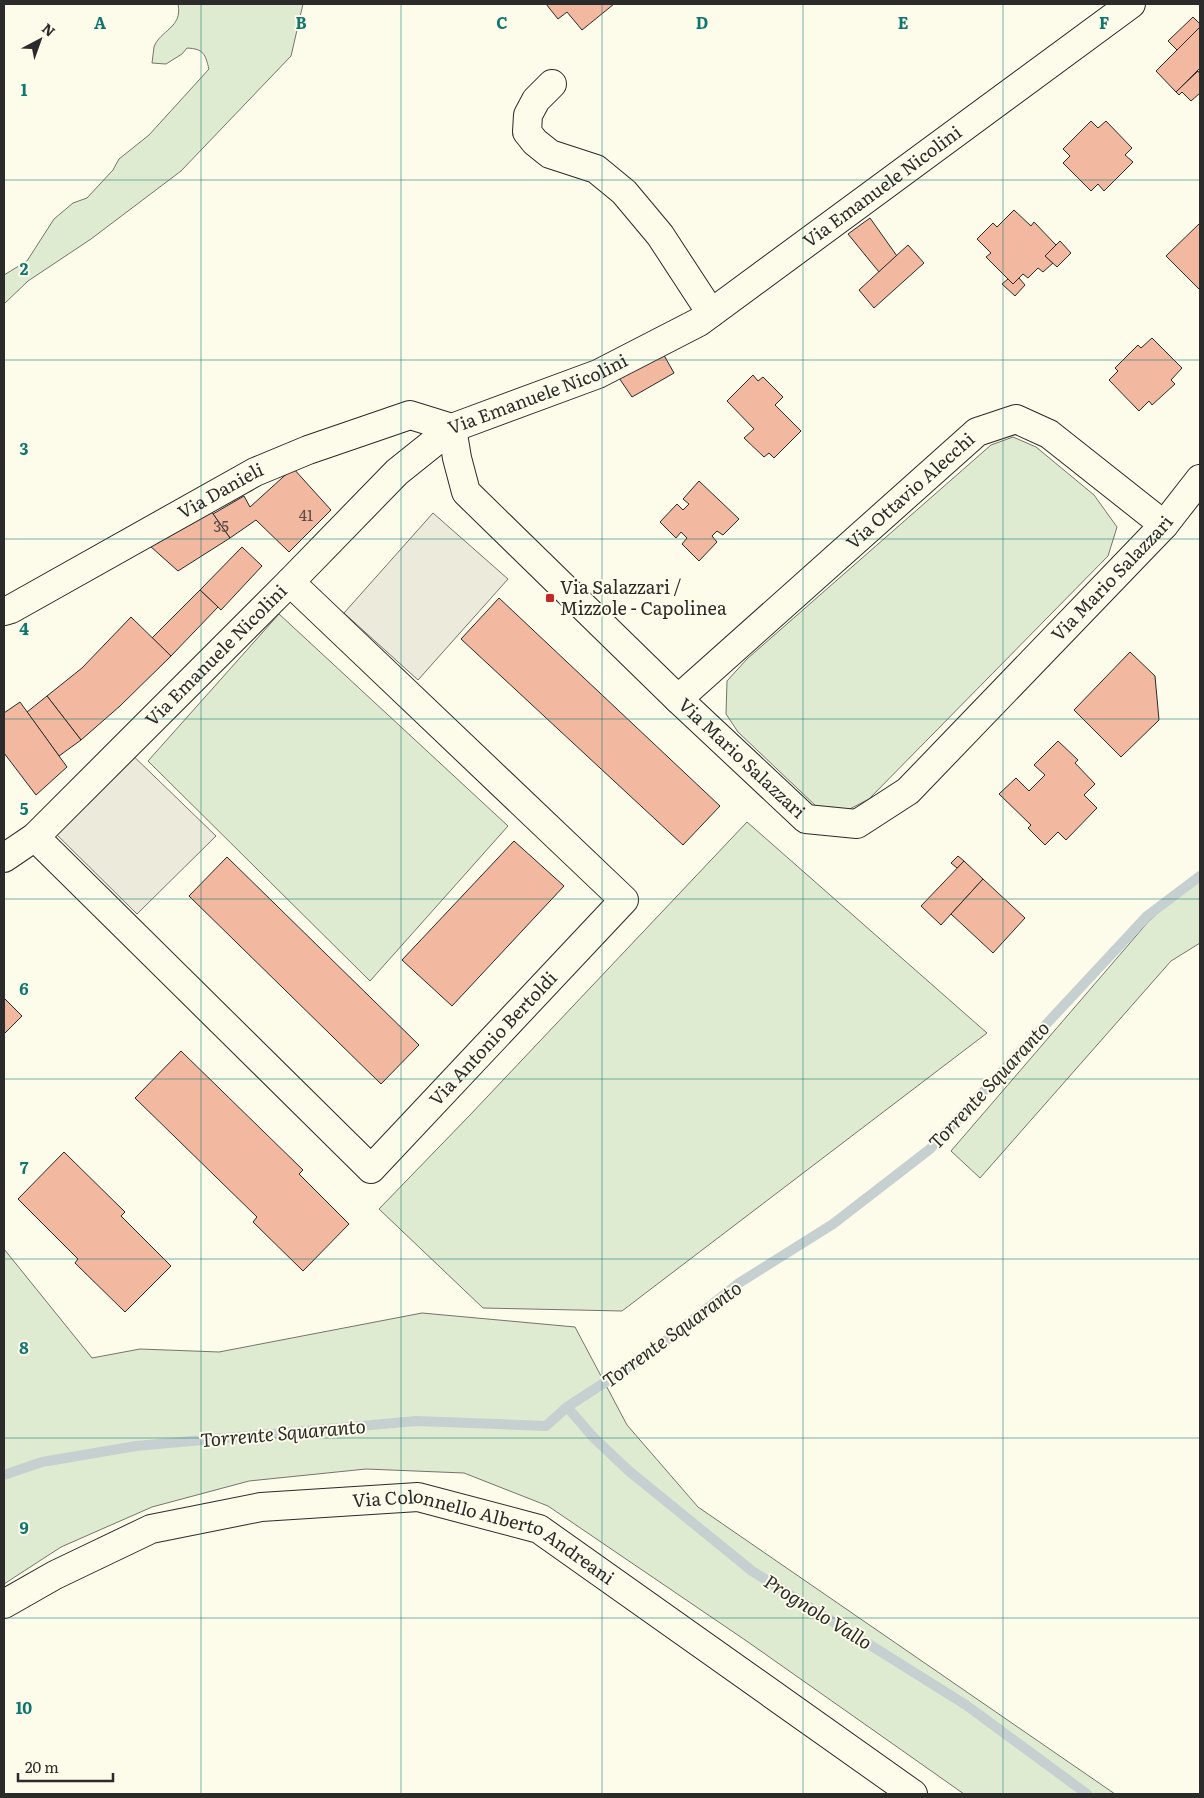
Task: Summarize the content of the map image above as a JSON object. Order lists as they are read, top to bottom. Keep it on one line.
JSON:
{"streets":{"street":["Via Emanuele Nicolini","Via Ottavio Alecchi","Via Danieli","Via Mario Salazzari","Via Antonio Bertoldi","Via Colonnello Alberto Andreani"]},"crossings":[["Via Emanuele Nicolini","Via Danieli"],["Via Emanuele Nicolini","Via Mario Salazzari"],["Via Emanuele Nicolini","Via Antonio Bertoldi"],["Via Ottavio Alecchi","Via Mario Salazzari"],["Via Danieli","Via Mario Salazzari"]],"water":["Torrente Squaranto","Prognolo Vallo"],"places":{"transit":["Via Salazzari / Mizzole - Capolinea"]},"house_numbers":["41","35"],"scale_bar":"20 m","north":"top right","grid":{"columns":["A","B","C","D","E","F"],"rows":["1","2","3","4","5","6","7","8","9","10"]}}
